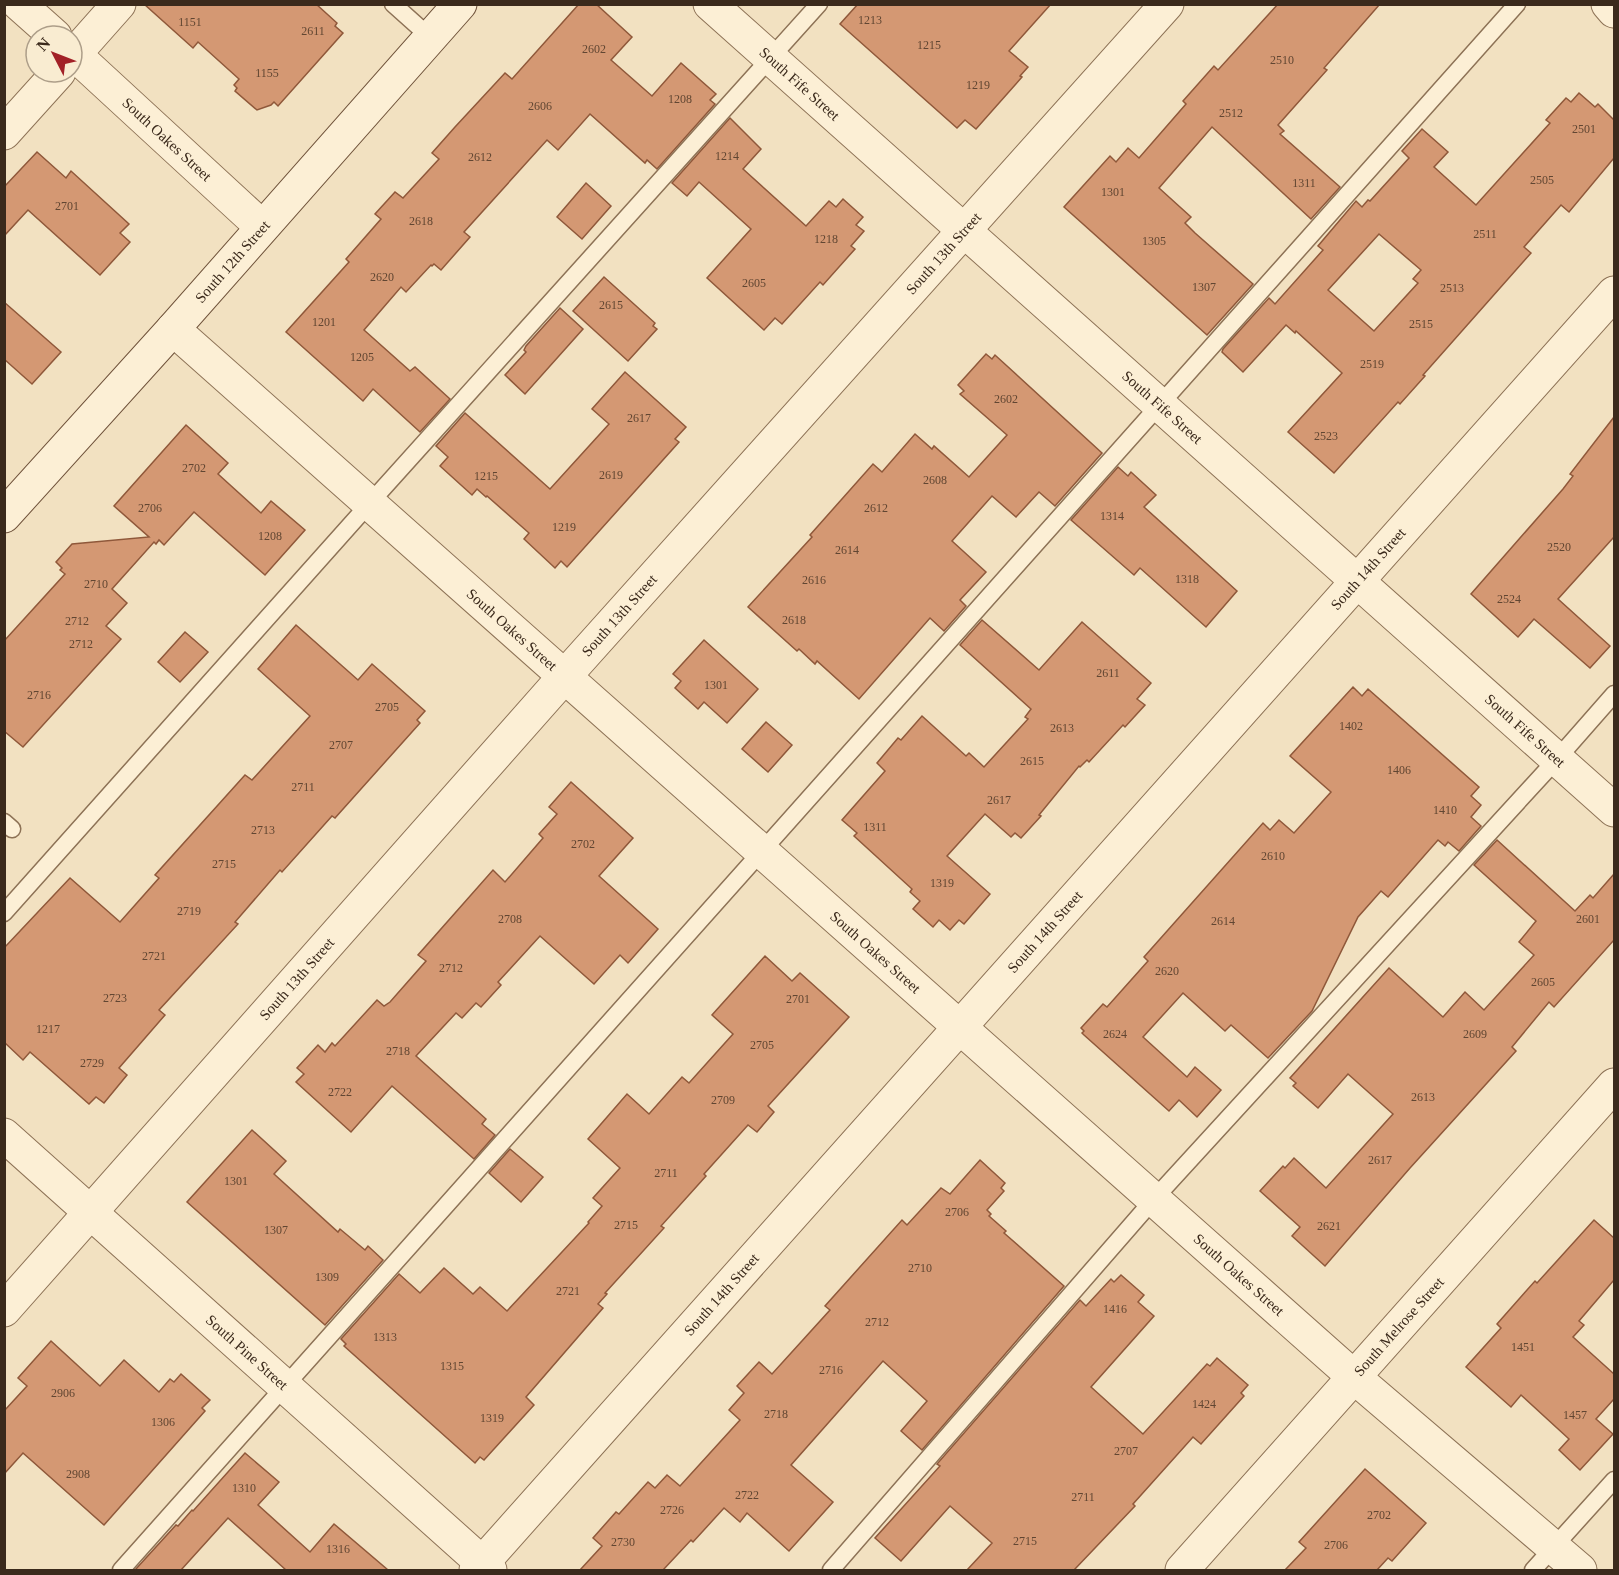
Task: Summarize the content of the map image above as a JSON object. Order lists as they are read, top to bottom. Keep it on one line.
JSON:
{"streets":{"street":["South Fife Street","South Oakes Street","South 13th Street","South 12th Street","South 14th Street","South Melrose Street","South Pine Street"]},"crossings":[["South Fife Street","South 13th Street"],["South Fife Street","South 14th Street"],["South Oakes Street","South 13th Street"],["South Oakes Street","South 12th Street"],["South Oakes Street","South 14th Street"],["South Oakes Street","South Melrose Street"],["South 13th Street","South Pine Street"],["South 14th Street","South Pine Street"]],"house_numbers":["1213","1151","2611","1215","2602","2510","1155","1219","1208","2606","2512","2501","1214","2612","2505","1311","1301","2701","2618","2511","1218","1305","2620","2605","1307","2513","2615","1201","2515","1205","2519","2602","2617","2523","2702","2619","1215","2608","2706","2612","1314","1219","1208","2520","2614","1318","2616","2710","2524","2618","2712","2712","2611","1301","2716","2705","1402","2613","2707","2615","1406","2711","2617","1410","1311","2713","2702","2610","2715","1319","2719","2708","2601","2614","2721","2712","2620","2605","2723","2701","1217","2624","2609","2705","2718","2729","2722","2613","2709","2617","2711","1301","2706","2715","2621","1307","2710","1309","2721","1416","2712","1313","1451","1315","2716","2906","1424","2718","1457","1319","1306","2707","2908","1310","2722","2711","2726","2702","2715","2730","2706","1316"],"north":"top left"}
